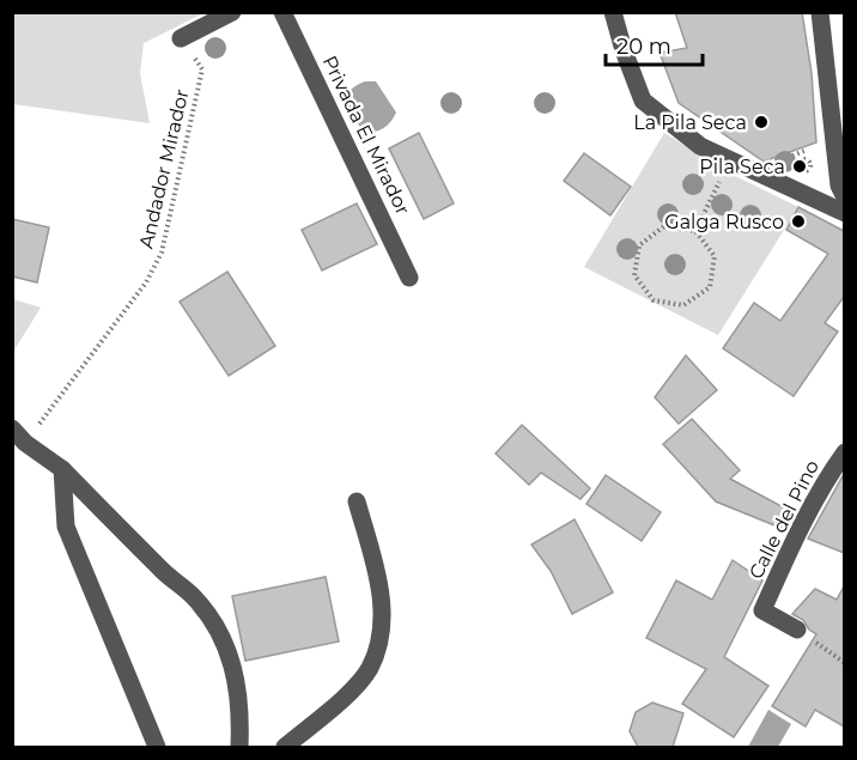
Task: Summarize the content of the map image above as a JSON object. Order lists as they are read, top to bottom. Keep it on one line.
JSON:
{"streets":{"street":["Privada El Mirador","Calle del Pino"],"path":["Andador Mirador"]},"places":["La Pila Seca","Pila Seca","Galga Rusco"],"scale_bar":"20 m"}
